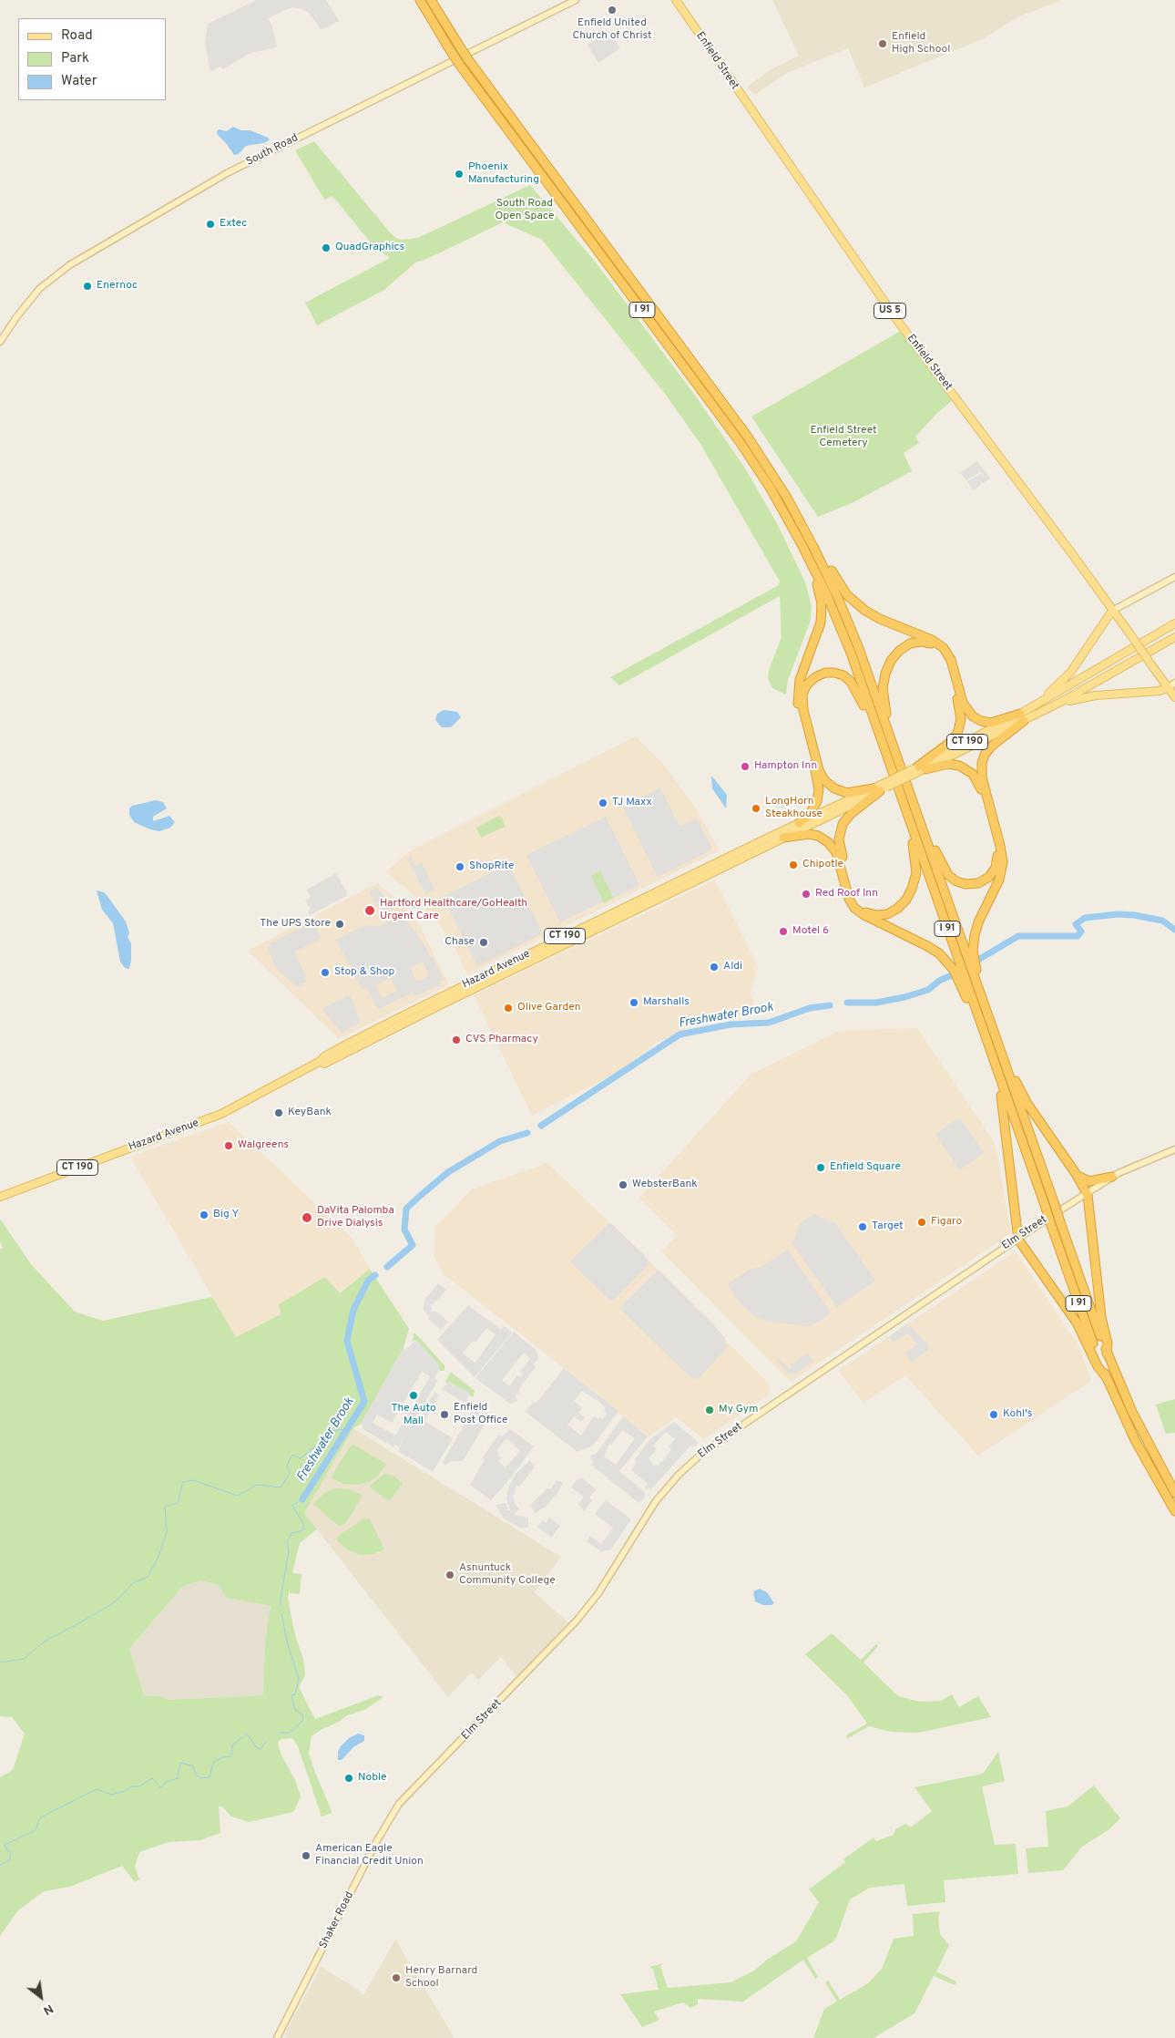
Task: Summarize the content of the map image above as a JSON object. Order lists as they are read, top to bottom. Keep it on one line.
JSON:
{"streets":{"highway":["I 91"],"main road":["Enfield Street","South Road","US 5","CT 190","Hazard Avenue","Elm Street","Shaker Road"]},"crossings":[["CT 190","Hazard Avenue"],["Elm Street","Shaker Road"]],"water":["Freshwater Brook"],"parks":["South Road Open Space","Enfield Street Cemetery"],"places":["Enfield United Church of Christ","Enfield High School","Phoenix Manufacturing","Extec","QuadGraphics","Enernoc","Hampton Inn","TJ Maxx","LongHorn Steakhouse","Chipotle","ShopRite","Red Roof Inn","Hartford Healthcare/GoHealth Urgent Care","The UPS Store","Motel 6","Chase","Aldi","Stop & Shop","Marshalls","Olive Garden","CVS Pharmacy","KeyBank","Walgreens","Enfield Square","WebsterBank","Big Y","DaVita Palomba Drive Dialysis","Figaro","Target","The Auto Mall","My Gym","Enfield Post Office","Kohl's","Asnuntuck Community College","Noble","American Eagle Financial Credit Union","Henry Barnard School"],"legend":["Road","Park","Water"],"north":"bottom right"}
